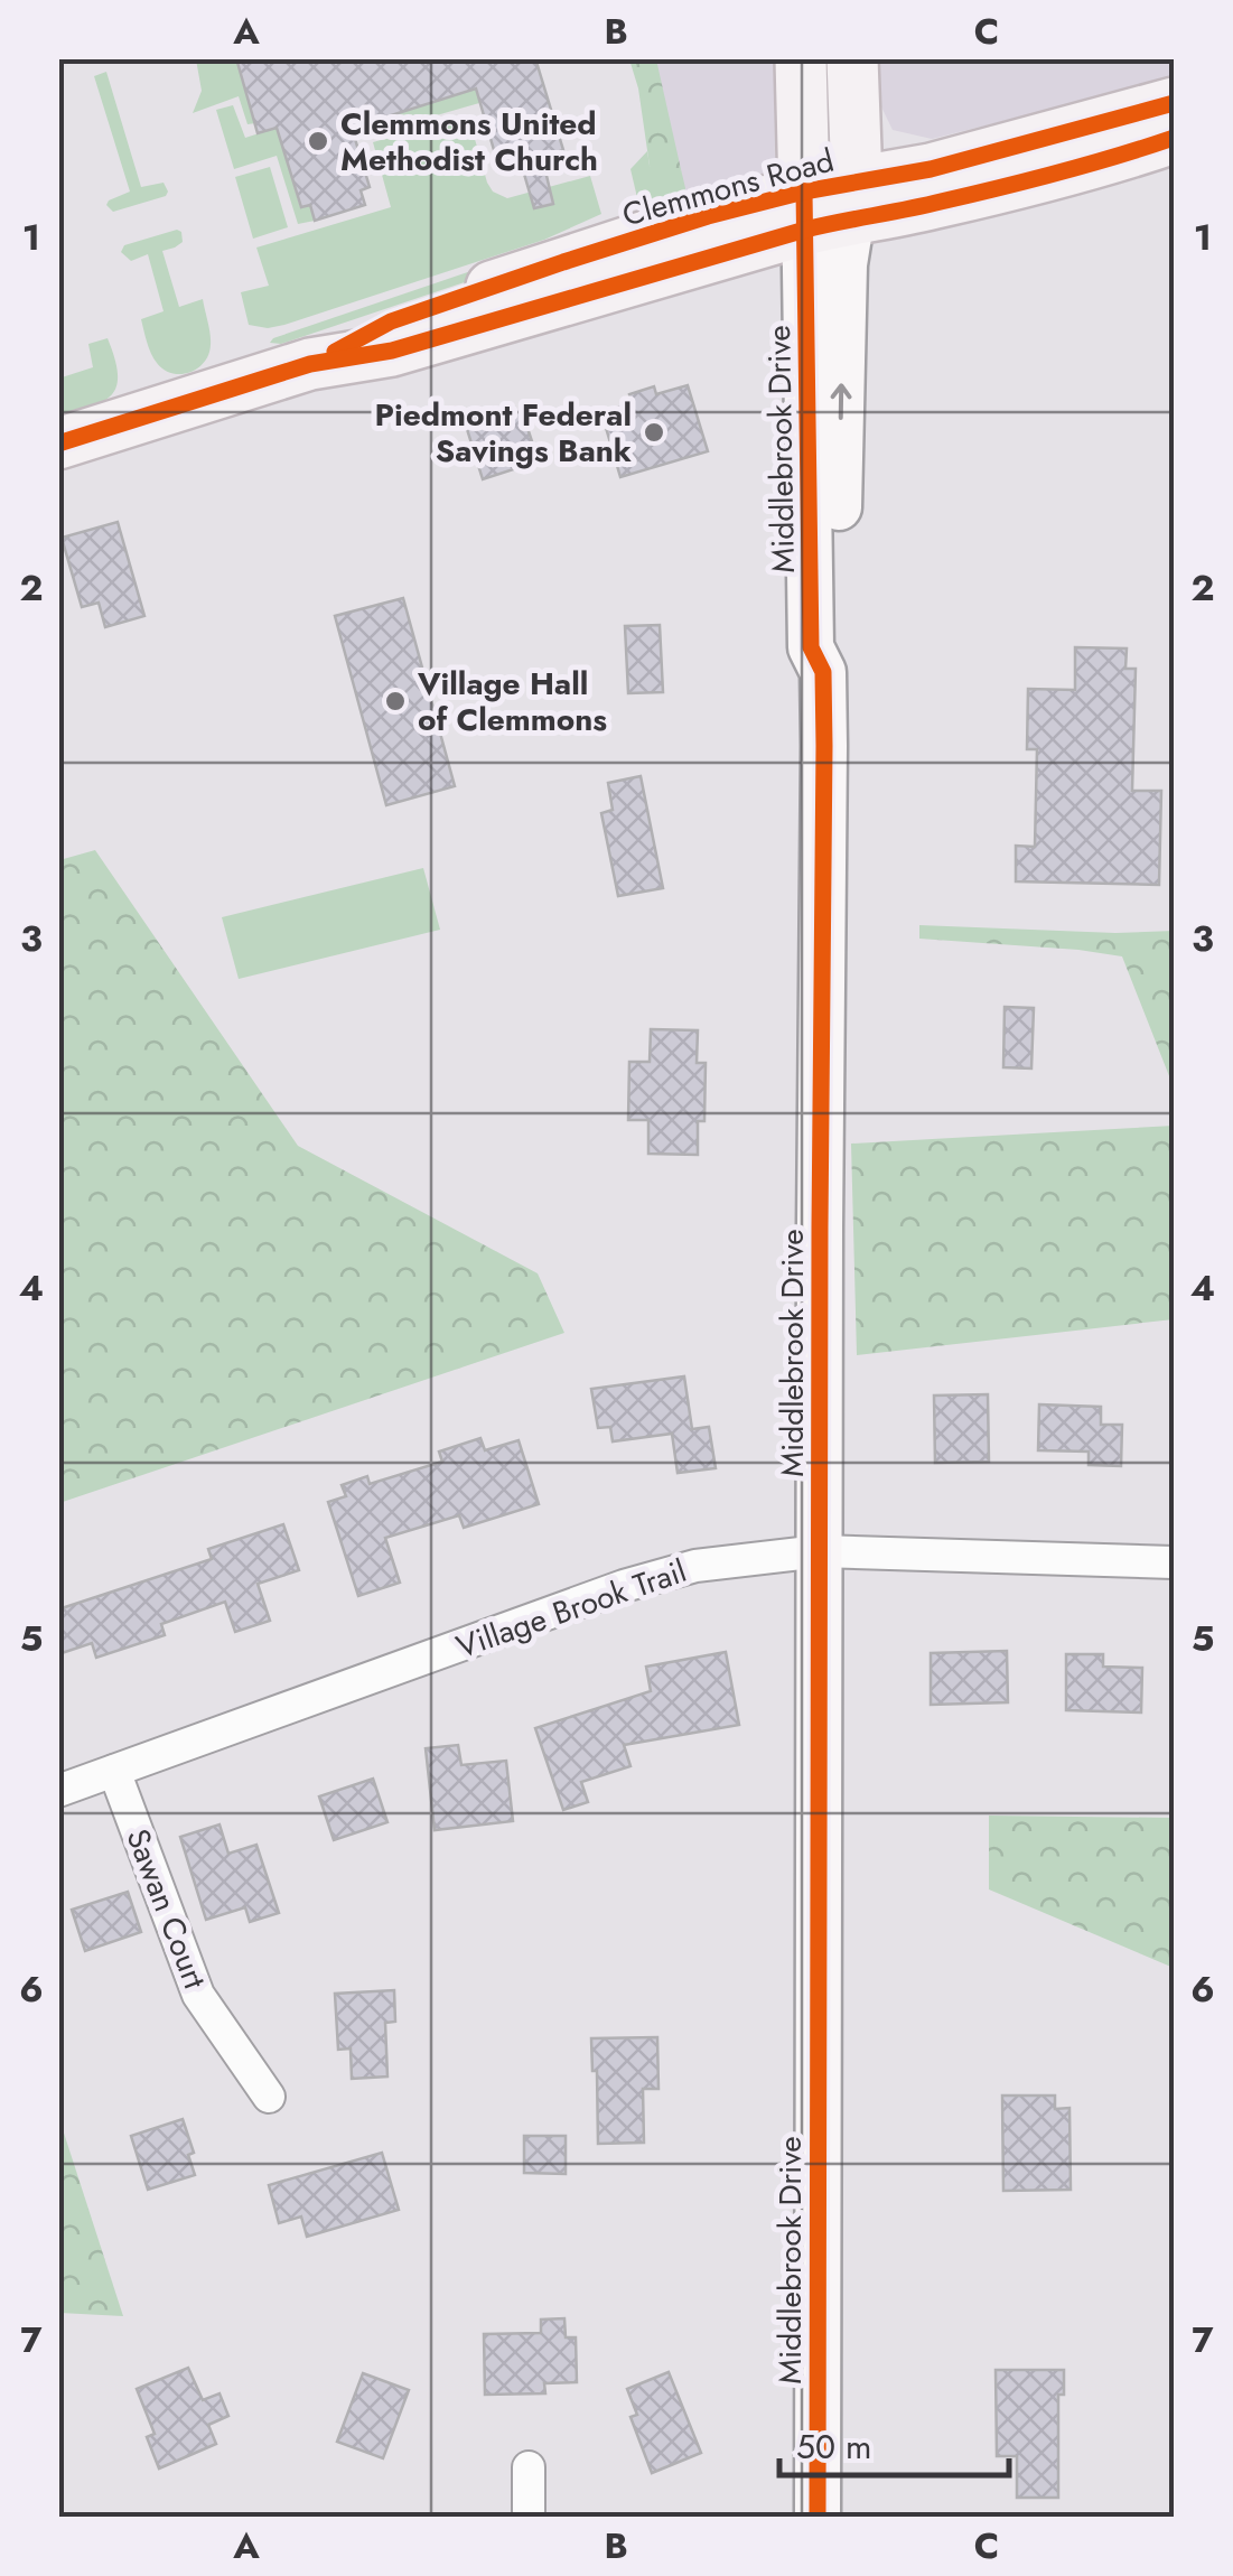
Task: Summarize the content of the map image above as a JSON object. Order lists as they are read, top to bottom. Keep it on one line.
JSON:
{"streets":{"main road":["Clemmons Road"],"street":["Middlebrook Drive","Village Brook Trail","Sawan Court"]},"crossings":[["Clemmons Road","Middlebrook Drive"],["Middlebrook Drive","Village Brook Trail"],["Village Brook Trail","Sawan Court"]],"places":["Clemmons United Methodist Church","Piedmont Federal Savings Bank","Village Hall of Clemmons"],"scale_bar":"50 m","grid":{"columns":["A","B","C"],"rows":["1","2","3","4","5","6","7"]}}
